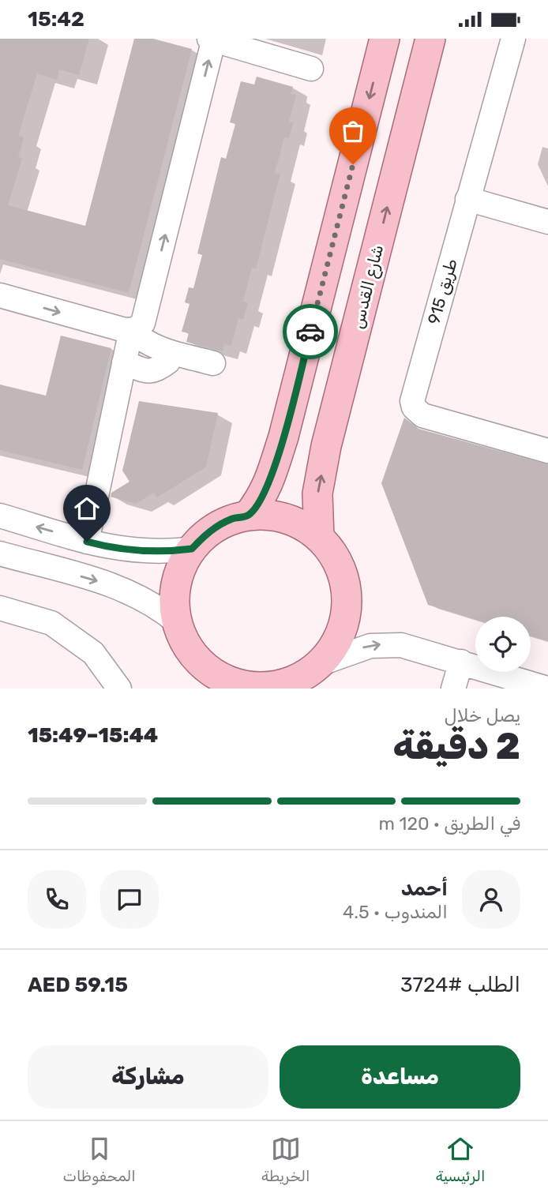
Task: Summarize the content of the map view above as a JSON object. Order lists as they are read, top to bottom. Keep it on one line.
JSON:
{"streets":{"main road":["شارع القدس"],"street":["طريق 915"]},"page":{"status":"15:42","heading":["2 دقيقة","يصل خلال","15:44–15:49"],"panel":["أحمد","المندوب · 4.5","الطلب #3724","AED 59.15"],"bar":"في الطريق · 120 m","buttons":["مساعدة","مشاركة"],"tabs":["الرئيسية","الخريطة","المحفوظات"]}}
